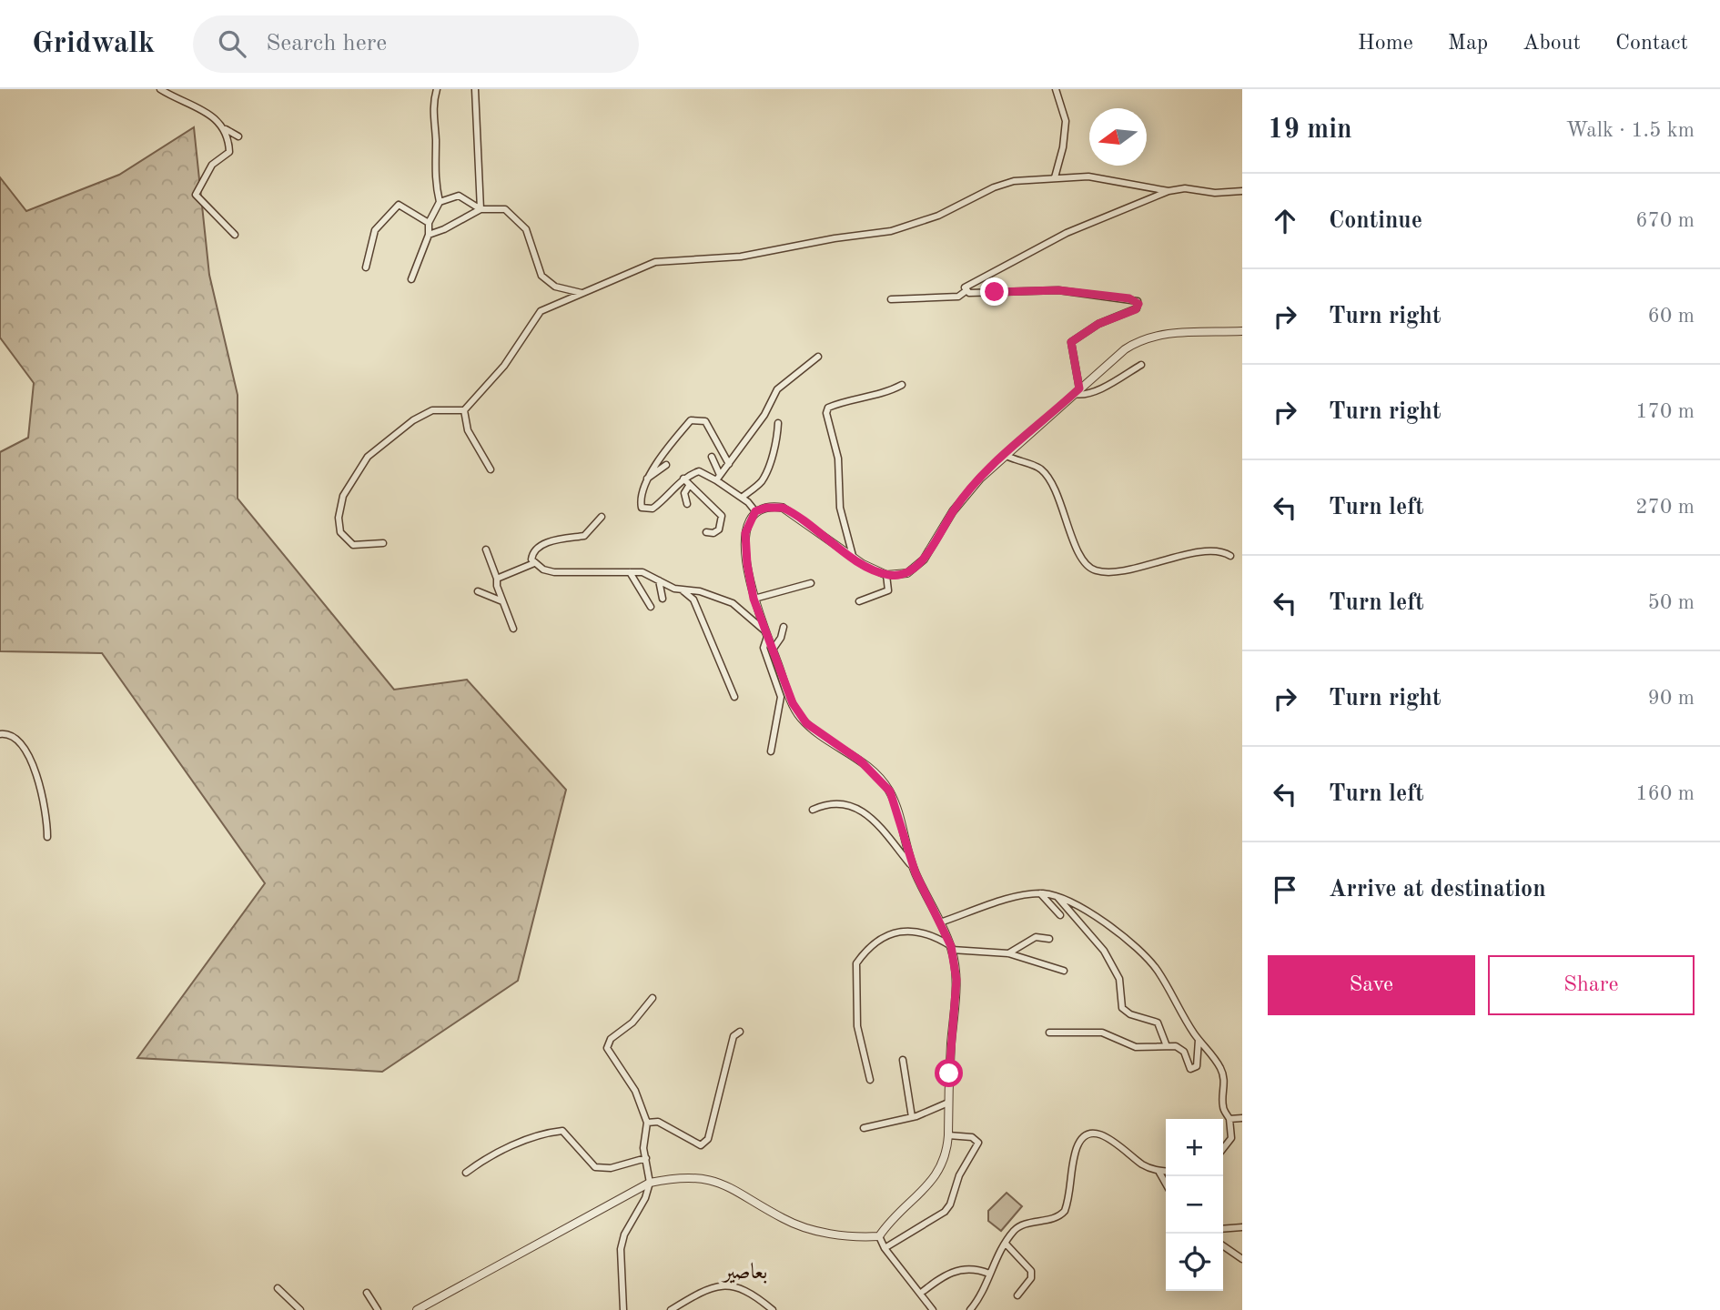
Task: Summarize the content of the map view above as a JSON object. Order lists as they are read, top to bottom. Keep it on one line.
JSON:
{"districts":["بعاصير"],"north":"left","page":{"header":"Gridwalk","search":"Search here","nav":["Home","Map","About","Contact"],"heading":["19 min","Walk · 1.5 km"],"list":[["Continue","670 m"],["Turn right","60 m"],["Turn right","170 m"],["Turn left","270 m"],["Turn left","50 m"],["Turn right","90 m"],["Turn left","160 m"],"Arrive at destination"],"buttons":["Save","Share"],"map_buttons":["+","−"]}}
